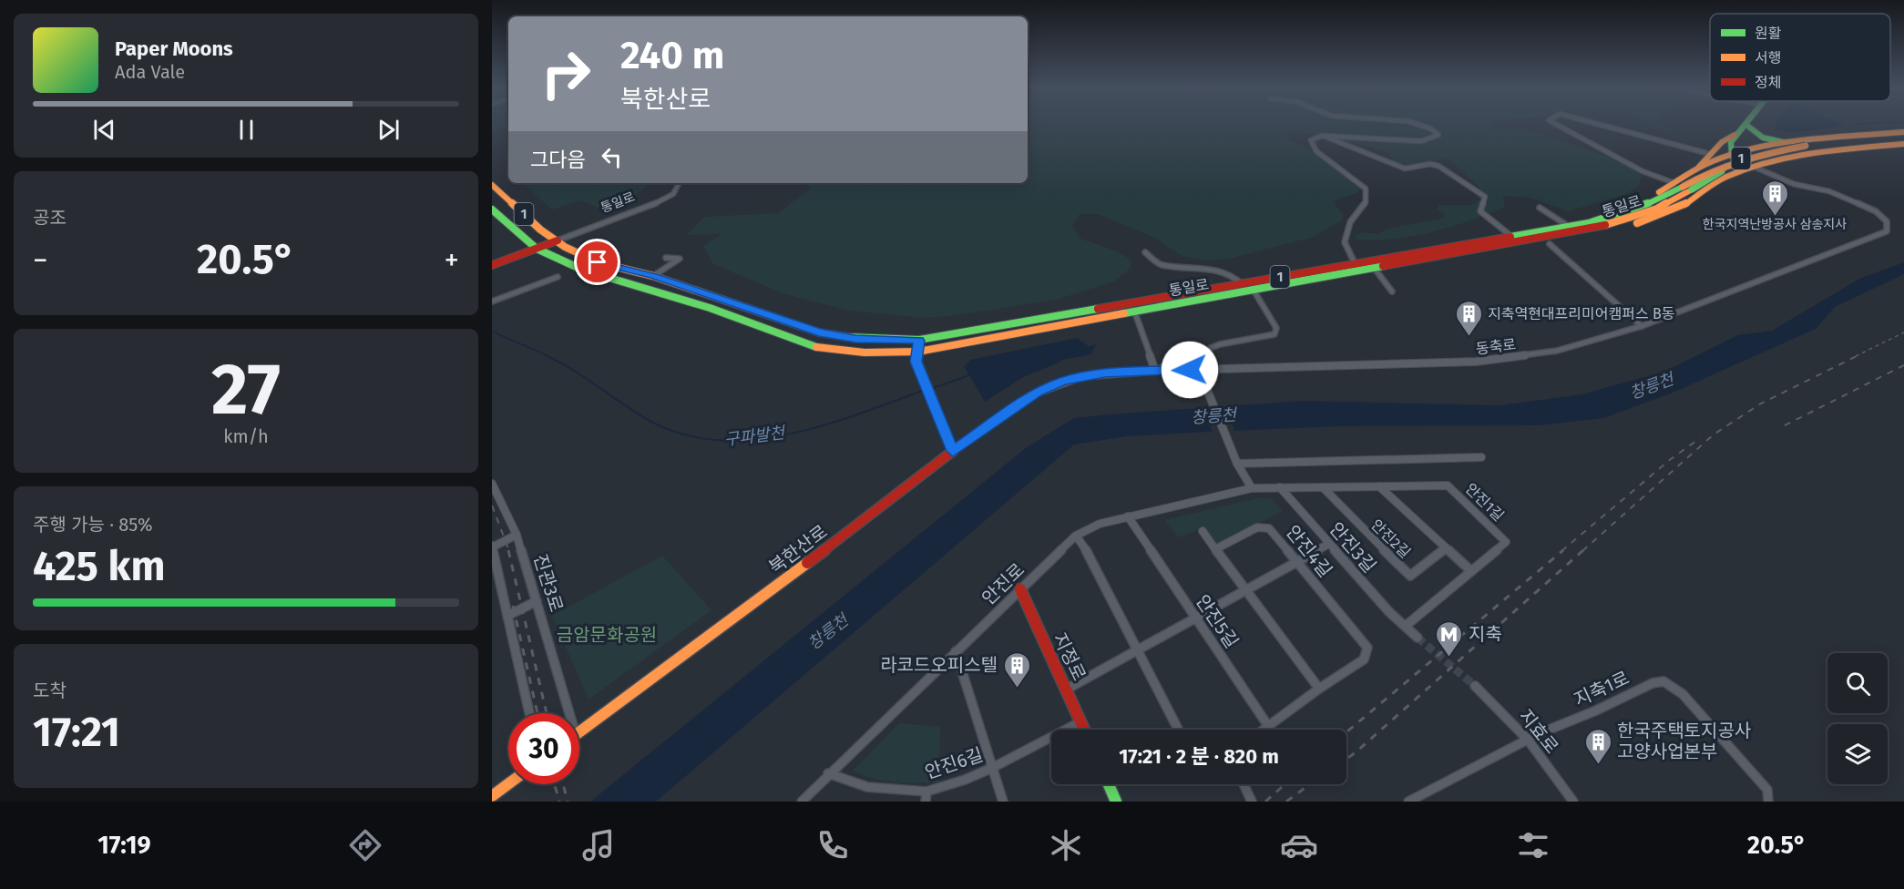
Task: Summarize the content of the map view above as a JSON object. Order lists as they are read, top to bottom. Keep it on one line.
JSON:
{"streets":{"main road":["1","통일로","북한산로","지정로"],"street":["동축로","안진1길","안진2길","안진3길","안진4길","진관3로","안진로","안진5길","지축1로","지효로","안진6길"]},"crossings":[["동축로","북한산로"],["안진1길","안진2길"],["안진1길","안진3길"],["안진1길","안진로"],["안진3길","안진로"],["안진로","안진5길"],["안진로","지정로"],["안진로","안진6길"],["지정로","안진6길"],["지축1로","지효로"]],"water":["창릉천","구파발천"],"parks":["금암문화공원"],"places":{"building":["한국지역난방공사 삼송지사","지축역현대프리미어캠퍼스 B동","라코드오피스텔","한국주택토지공사 고양사업본부"],"metro station":["지축"]},"legend":["원활","서행","정체"],"page":{"turn":["240 m","북한산로"],"song":["Paper Moons","Ada Vale"],"then":"그다음","tile":["공조",["27","km/h"],["주행 가능 · 85%","425 km"],["도착","17:21"]],"heat":["−","20.5°","+"],"limit":"30","trip":"17:21 · 2 분 · 820 m","tabs":["17:19","20.5°"]}}
